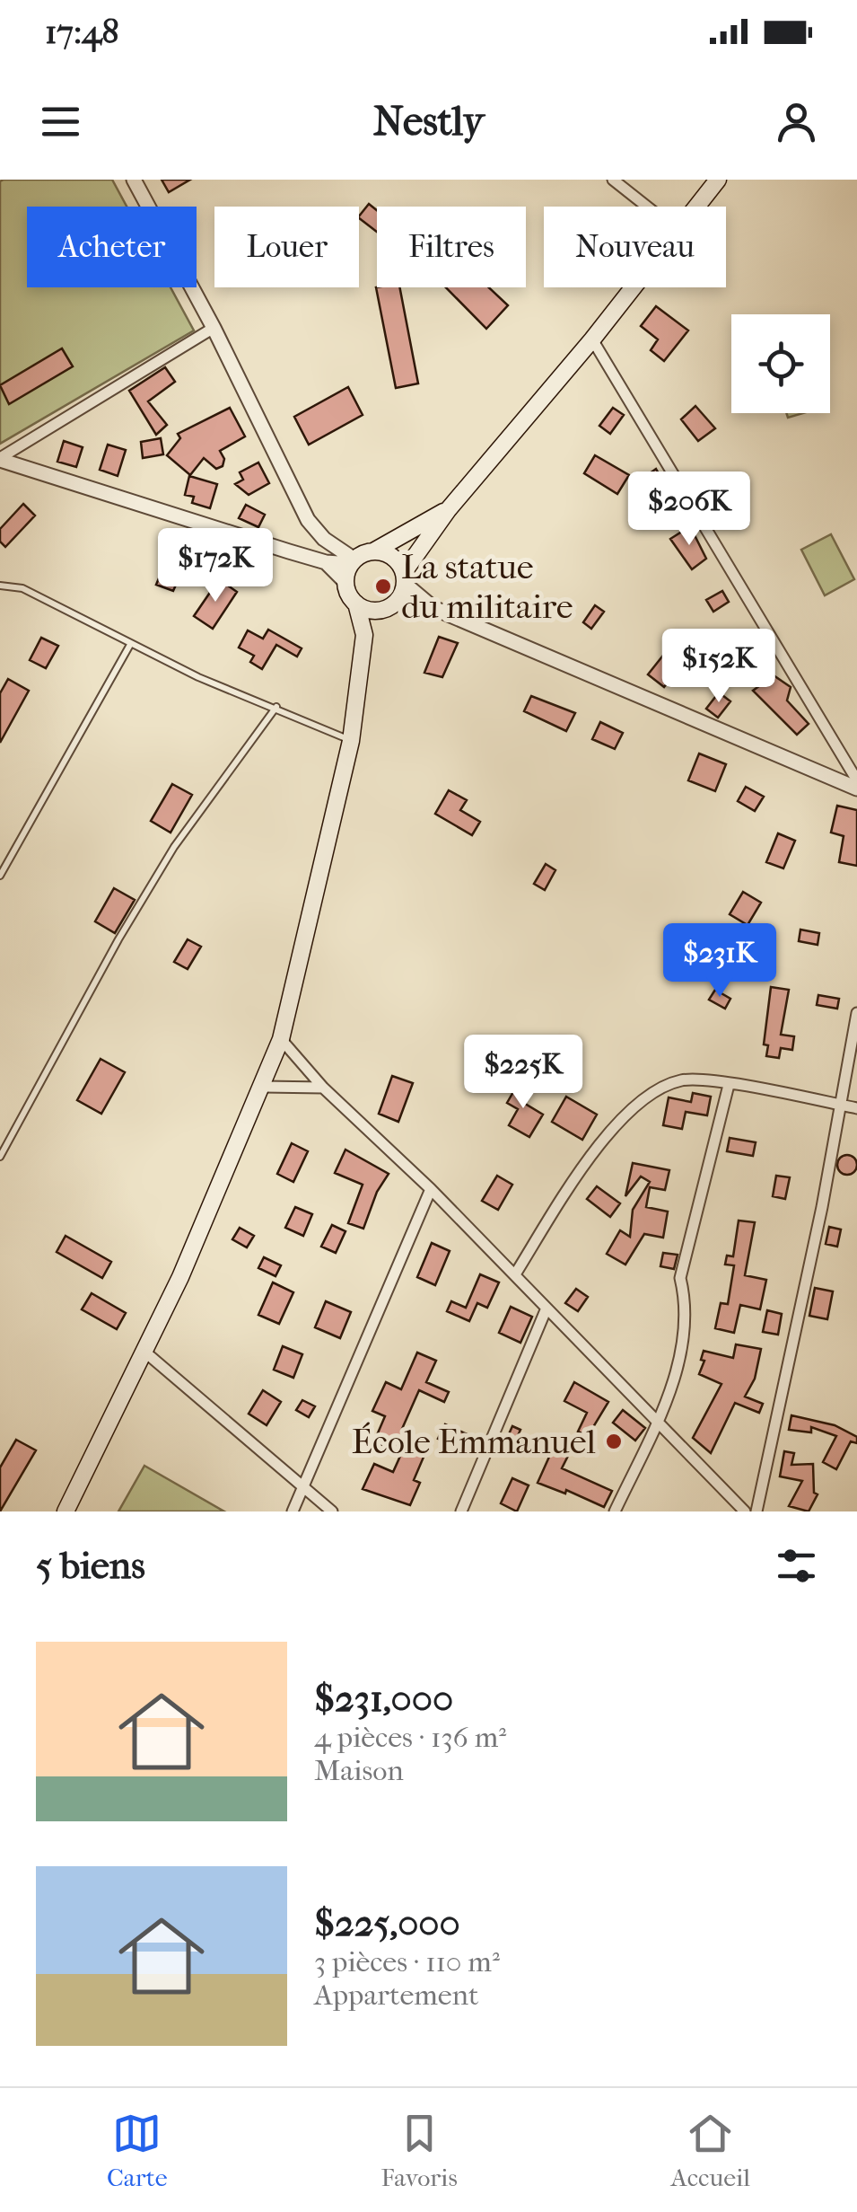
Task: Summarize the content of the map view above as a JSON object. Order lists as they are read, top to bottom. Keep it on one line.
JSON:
{"places":["La statue du militaire","École Emmanuel"],"page":{"status":"17:48","header":"Nestly","chip":["Acheter","Louer","Filtres","Nouveau"],"price":["$206K","$172K","$152K","$231K","$225K"],"heading":"5 biens","list":[{"name":"$231,000","note":"4 pièces · 136 m² · Maison"},{"name":"$225,000","note":"3 pièces · 110 m² · Appartement"}],"tabs":["Carte","Favoris","Accueil"]}}
